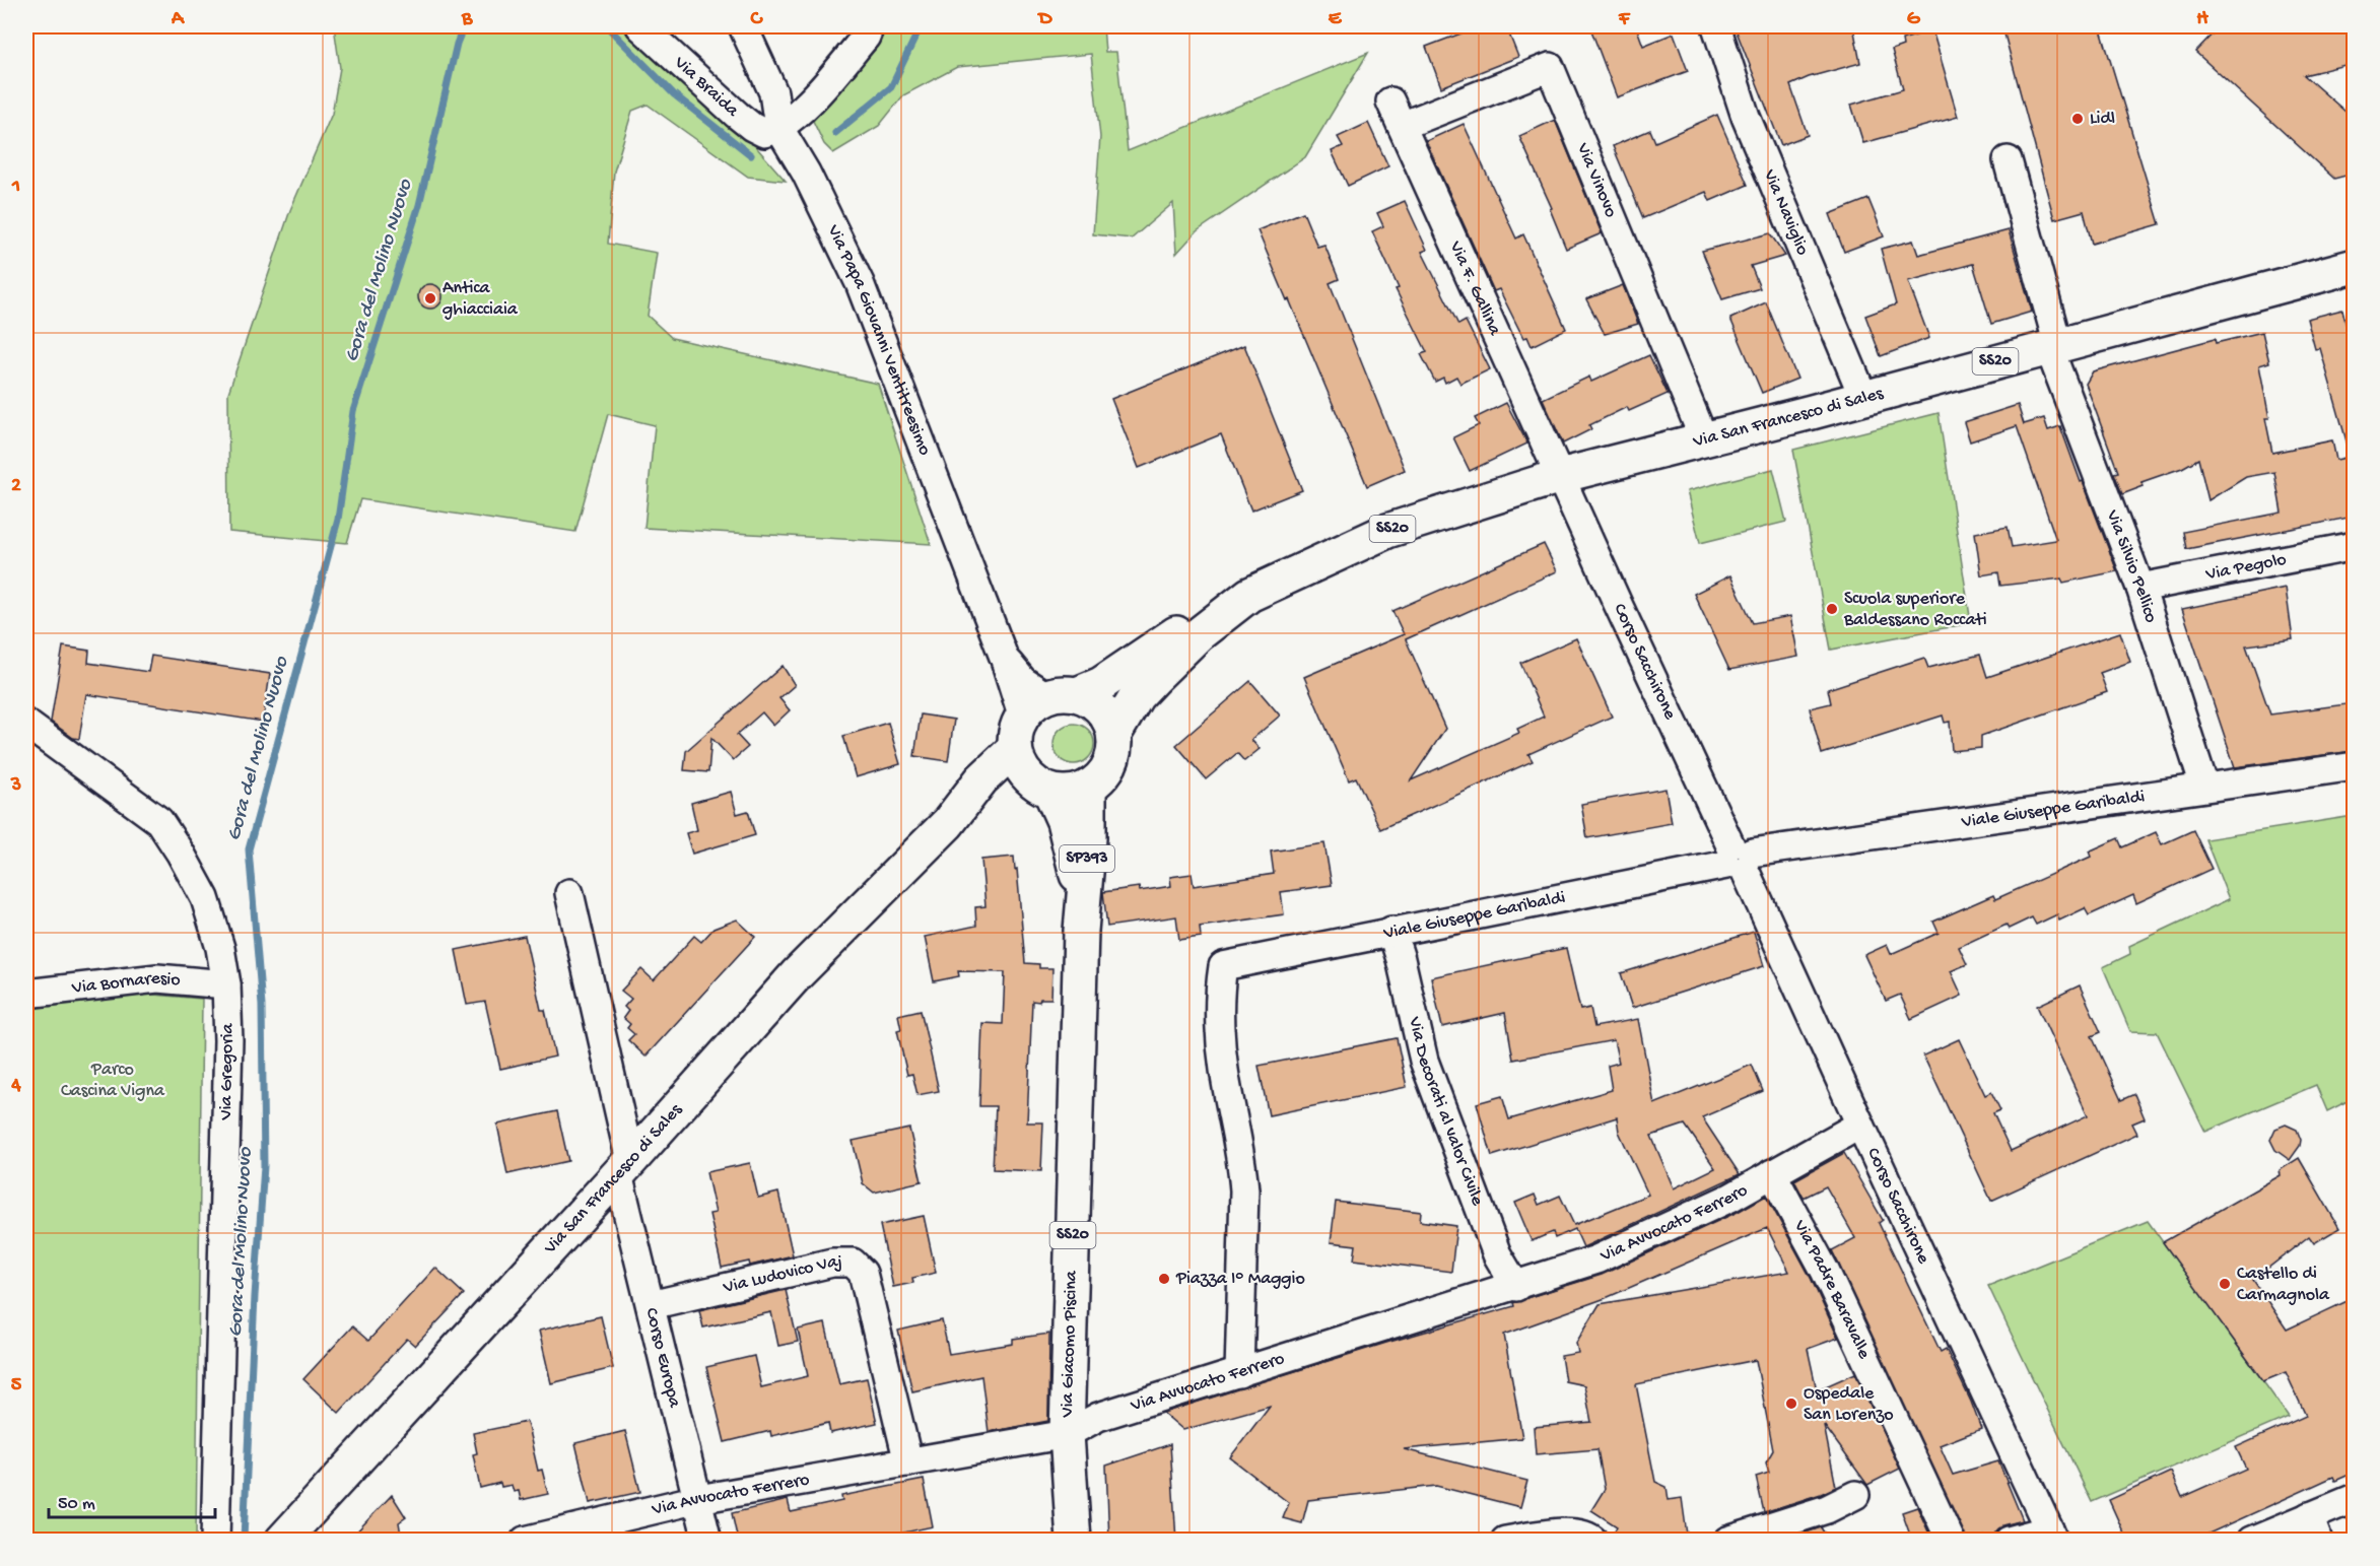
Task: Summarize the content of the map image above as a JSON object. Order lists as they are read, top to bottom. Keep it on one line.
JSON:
{"streets":{"main road":["SS20","Via San Francesco di Sales","SP393","Via Giacomo Piscina"],"street":["Via Braida","Via Vinovo","Via Naviglio","Via F. Gallina","Via Papa Giovanni Ventitreesimo","Via Silvio Pellico","Via Pegolo","Corso Sacchirone","Viale Giuseppe Garibaldi","Via Bornaresio","Via Gregoria","Via Decorati al valor Civile","Via Avvocato Ferrero","Via Ludovico Vaj","Via Padre Baravalle","Corso Europa"]},"crossings":[["Via Braida","Via Papa Giovanni Ventitreesimo"],["Via Vinovo","Via F. Gallina"],["Via Vinovo","Via San Francesco di Sales"],["Via Naviglio","Via San Francesco di Sales"],["Via F. Gallina","Via San Francesco di Sales"],["Via F. Gallina","Corso Sacchirone"],["Via Papa Giovanni Ventitreesimo","Via San Francesco di Sales"],["Via Papa Giovanni Ventitreesimo","Via Giacomo Piscina"],["Via San Francesco di Sales","Via Silvio Pellico"],["Via San Francesco di Sales","Corso Sacchirone"],["Via San Francesco di Sales","Via Giacomo Piscina"],["Via San Francesco di Sales","Corso Europa"],["Via Silvio Pellico","Via Pegolo"],["Via Silvio Pellico","Viale Giuseppe Garibaldi"],["Corso Sacchirone","Viale Giuseppe Garibaldi"],["Corso Sacchirone","Via Avvocato Ferrero"],["Viale Giuseppe Garibaldi","Via Decorati al valor Civile"],["Viale Giuseppe Garibaldi","Via Avvocato Ferrero"],["Via Bornaresio","Via Gregoria"],["Via Decorati al valor Civile","Via Avvocato Ferrero"],["Via Avvocato Ferrero","Via Ludovico Vaj"],["Via Avvocato Ferrero","Via Padre Baravalle"],["Via Avvocato Ferrero","Via Giacomo Piscina"],["Via Avvocato Ferrero","Corso Europa"],["Via Ludovico Vaj","Corso Europa"]],"water":["Gora del Molino Nuovo"],"parks":["Parco Cascina Vigna"],"places":["Lidl","Antica ghiacciaia","Scuola superiore Baldessano Roccati","Piazza I° Maggio","Castello di Carmagnola","Ospedale San Lorenzo"],"scale_bar":"50 m","grid":{"columns":["A","B","C","D","E","F","G","H"],"rows":["1","2","3","4","5"]}}
